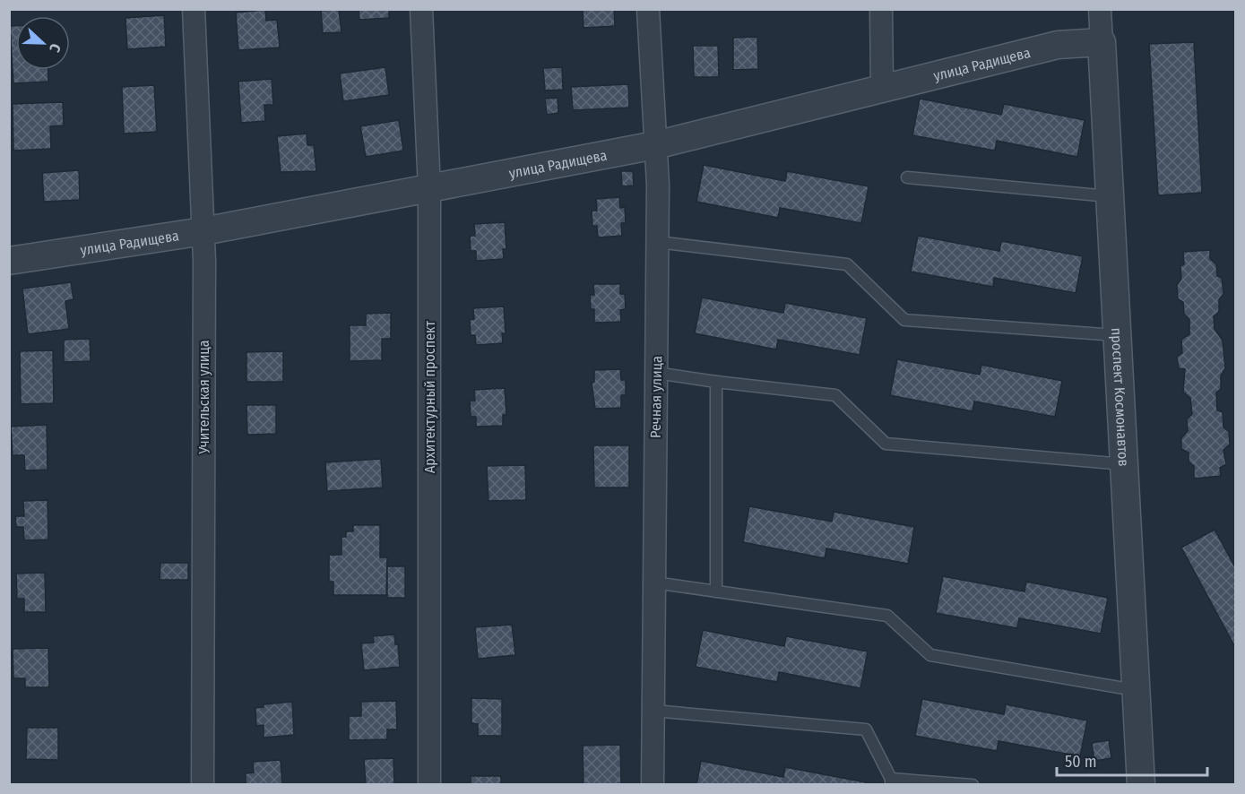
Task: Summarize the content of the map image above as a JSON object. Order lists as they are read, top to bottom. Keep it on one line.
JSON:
{"streets":{"street":["улица Радищева","Учительская улица","Архитектурный проспект","Речная улица","проспект Космонавтов"]},"crossings":[["улица Радищева","Учительская улица"],["улица Радищева","Архитектурный проспект"],["улица Радищева","Речная улица"],["улица Радищева","проспект Космонавтов"]],"scale_bar":"50 m","north":"right"}
